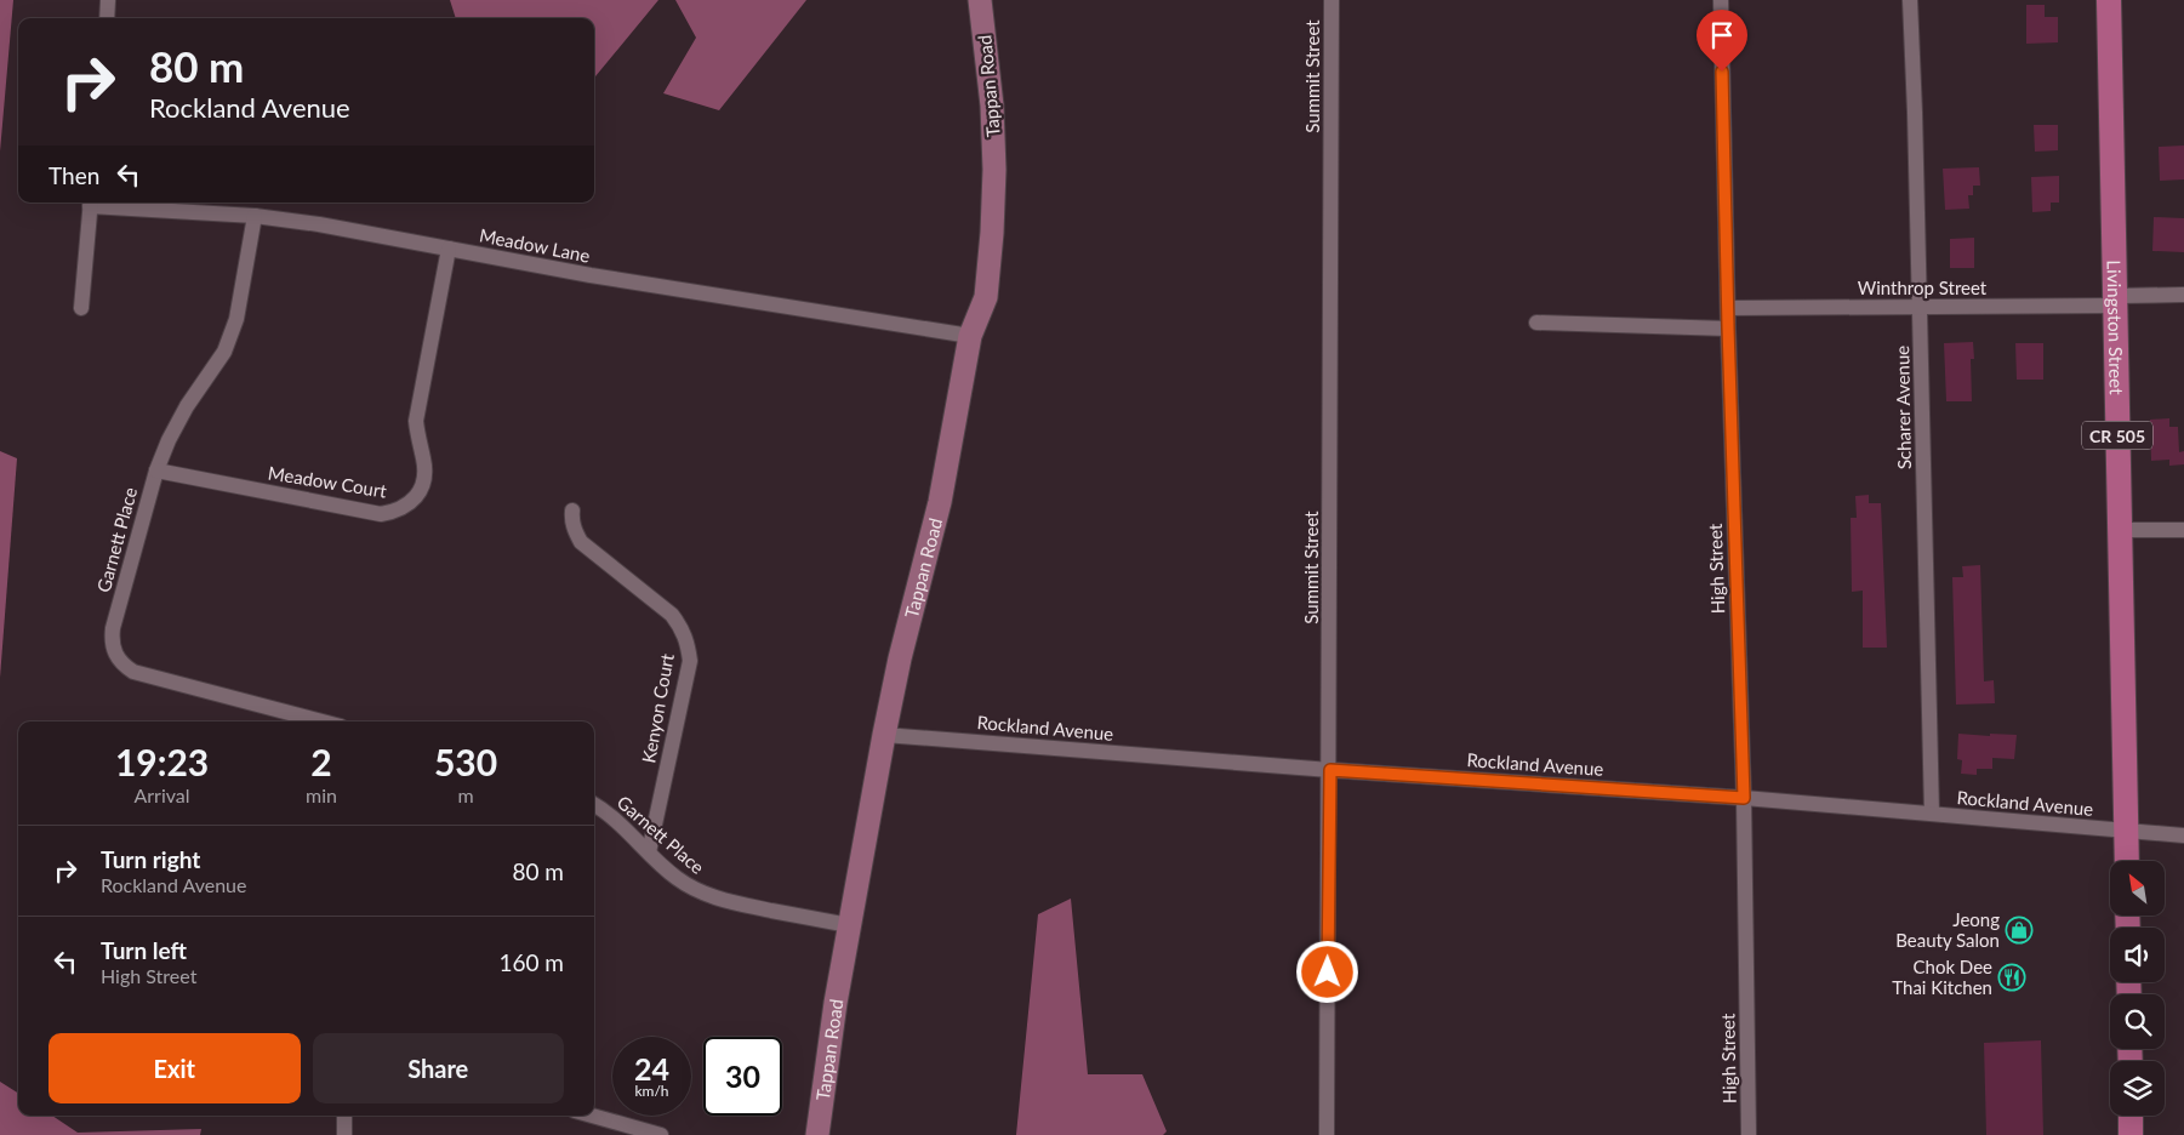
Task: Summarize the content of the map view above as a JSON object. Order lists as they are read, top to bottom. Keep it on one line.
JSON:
{"streets":{"main road":["Livingston Street","CR 505"],"street":["Summit Street","Tappan Road","Meadow Lane","Winthrop Street","Scharer Avenue","Meadow Court","Garnett Place","High Street","Kenyon Court","Rockland Avenue"]},"crossings":[["Summit Street","Rockland Avenue"],["Tappan Road","Meadow Lane"],["Tappan Road","Garnett Place"],["Tappan Road","Rockland Avenue"],["Meadow Lane","Meadow Court"],["Meadow Lane","Garnett Place"],["Winthrop Street","Livingston Street"],["Winthrop Street","Scharer Avenue"],["Winthrop Street","High Street"],["Livingston Street","Rockland Avenue"],["Scharer Avenue","Rockland Avenue"],["Meadow Court","Garnett Place"],["Garnett Place","Kenyon Court"],["High Street","Rockland Avenue"]],"places":{"shop":["Jeong Beauty Salon"],"restaurant":["Chok Dee Thai Kitchen"]},"north":"top left","page":{"turn":["80 m","Rockland Avenue"],"then":"Then","eta":["19:23","Arrival","2","min","530","m"],"list":[{"name":"Turn right","note":"Rockland Avenue","value":"80 m"},{"name":"Turn left","note":"High Street","value":"160 m"}],"buttons":["Exit","Share"],"speed":"24 km/h","limit":"30"}}
